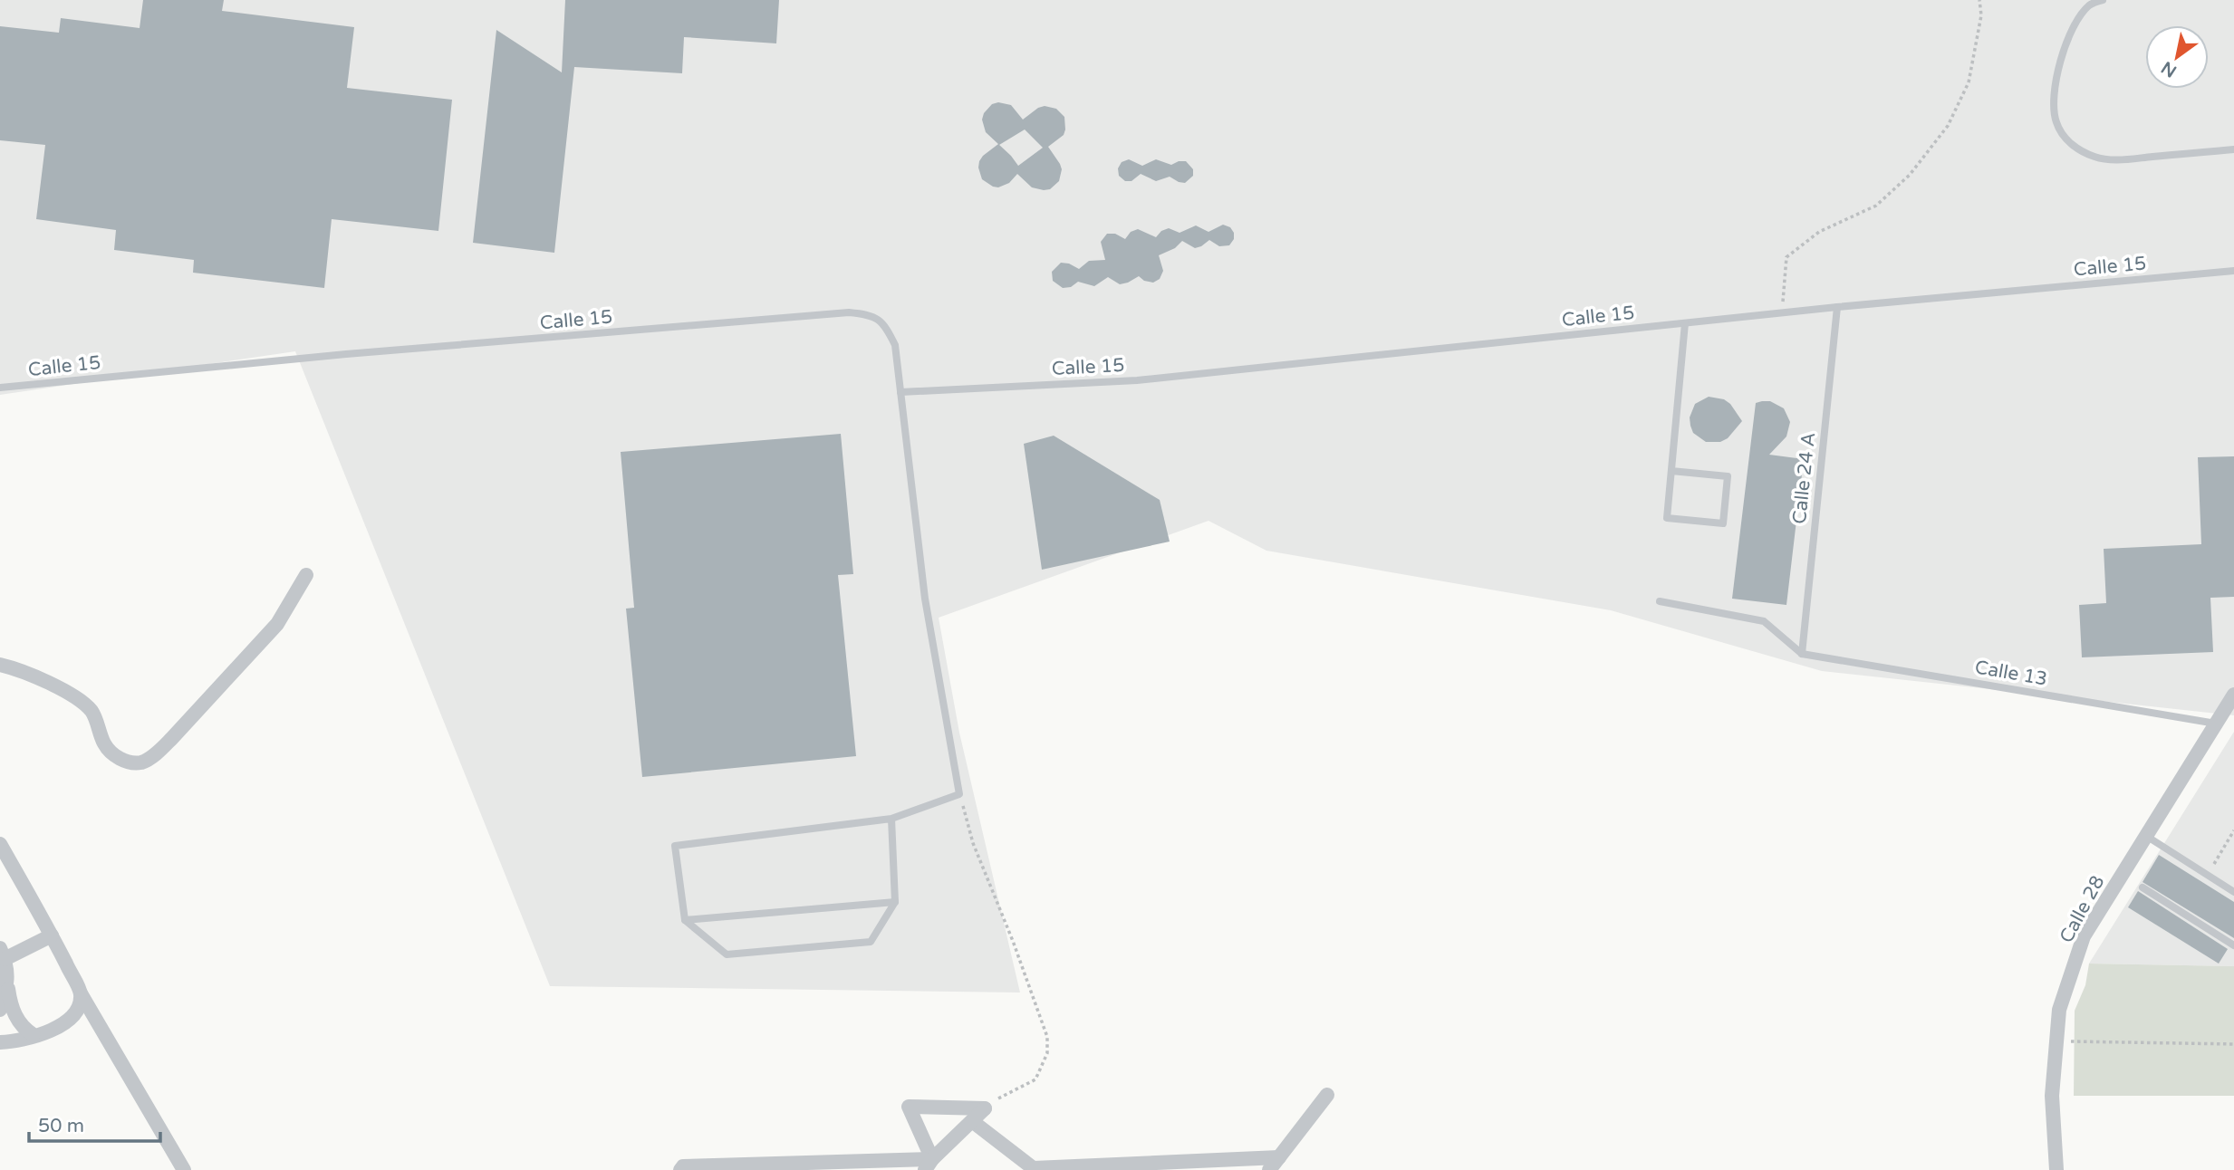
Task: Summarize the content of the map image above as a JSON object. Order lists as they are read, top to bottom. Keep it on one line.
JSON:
{"streets":{"street":["Calle 28"],"lane":["Calle 15","Calle 24 A","Calle 13"]},"crossings":[["Calle 15","Calle 24 A"],["Calle 24 A","Calle 13"],["Calle 13","Calle 28"]],"scale_bar":"50 m","north":"bottom left"}
